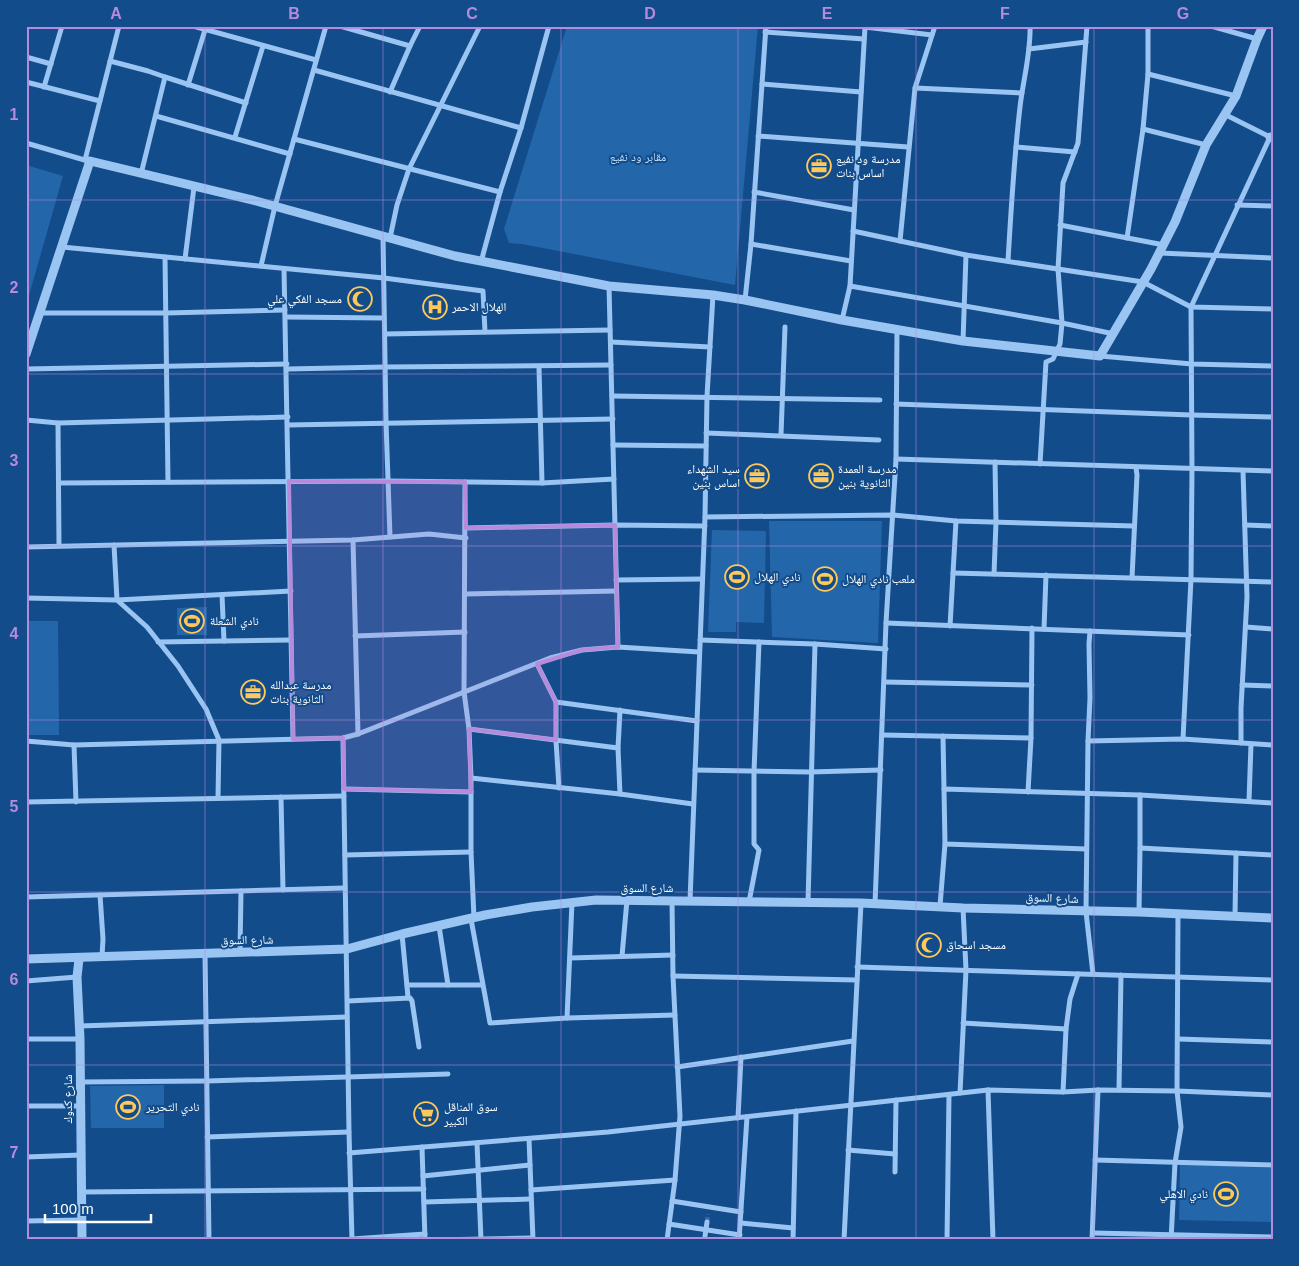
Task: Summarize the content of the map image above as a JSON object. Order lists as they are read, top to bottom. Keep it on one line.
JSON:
{"streets":{"street":["شارع السوق","شارع كدوك"]},"crossings":[["شارع السوق","شارع كدوك"]],"parks":["مقابر ود نفيع"],"places":{"office":["مدرسة ود نفيع اساس بنات","سيد الشهداء اساس بنين","مدرسة العمدة الثانوية بنين","مدرسة عبدالله الثانوية بنات"],"mosque":["مسجد الفكي علي","مسجد اسحاق"],"hospital":["الهلال الاحمر"],"sports":["نادي الهلال","ملعب نادي الهلال","نادي الشعلة","نادي التحرير","نادي الاهلي"],"supermarket":["سوق المناقل الكبير"]},"scale_bar":"100 m","grid":{"columns":["A","B","C","D","E","F","G"],"rows":["1","2","3","4","5","6","7"]}}
